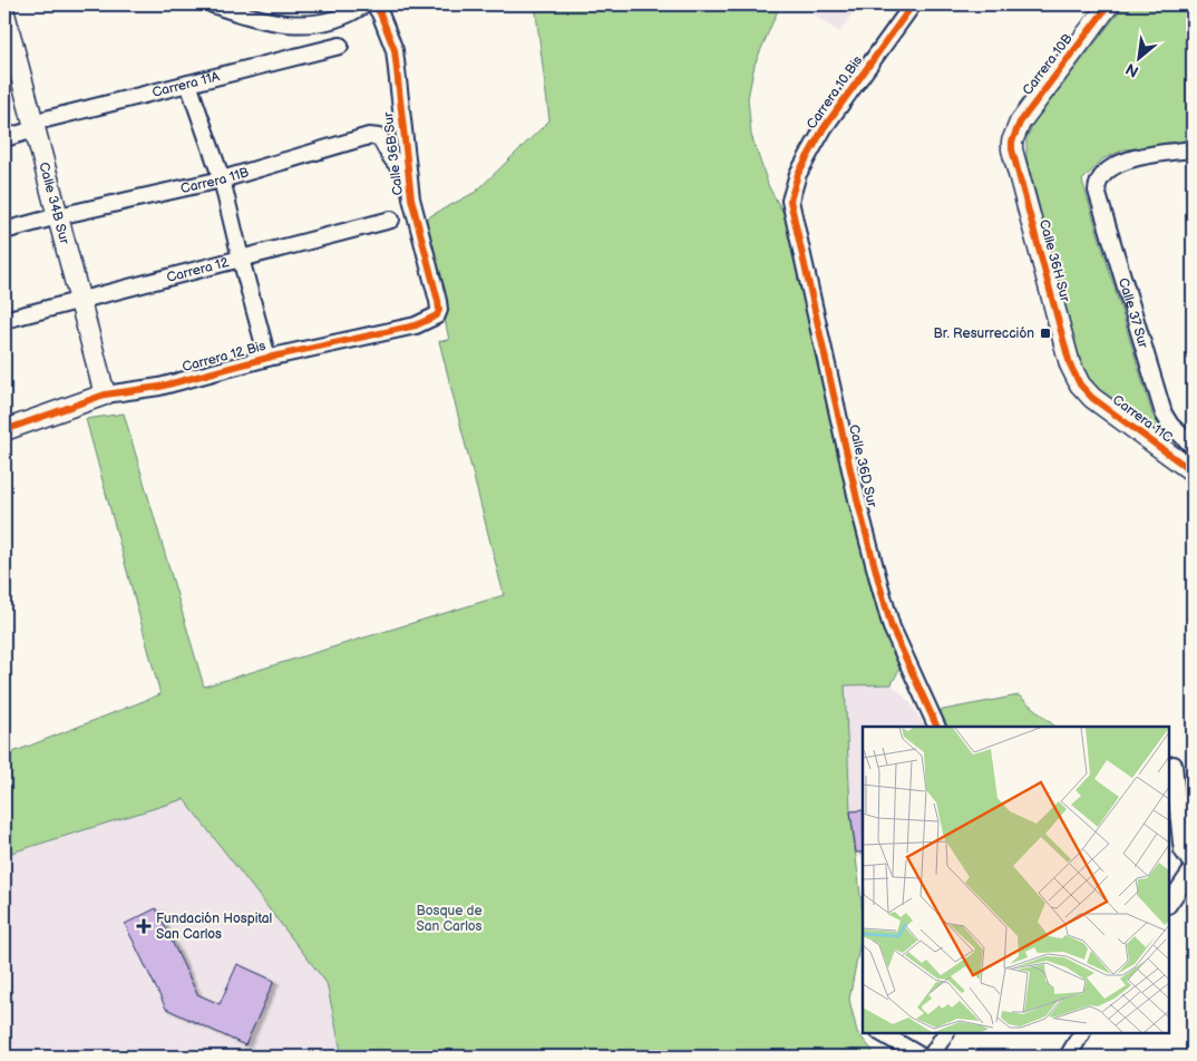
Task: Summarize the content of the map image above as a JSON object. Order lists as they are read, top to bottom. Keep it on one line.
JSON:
{"streets":{"street":["Carrera 10B","Carrera 11A","Carrera 10 Bis","Calle 36B Sur","Carrera 11B","Calle 34B Sur","Calle 36H Sur","Carrera 12","Calle 37 Sur","Carrera 12 Bis","Carrera 11C","Calle 36D Sur"]},"crossings":[["Carrera 10B","Calle 36H Sur"],["Carrera 11A","Calle 34B Sur"],["Carrera 10 Bis","Calle 36D Sur"],["Calle 36B Sur","Carrera 11B"],["Calle 36B Sur","Carrera 12 Bis"],["Carrera 11B","Calle 34B Sur"],["Calle 34B Sur","Carrera 12"],["Calle 34B Sur","Carrera 12 Bis"],["Calle 36H Sur","Carrera 11C"]],"parks":["Bosque de San Carlos"],"places":{"transit":["Br. Resurrección"],"health":["Fundación Hospital San Carlos"]},"north":"bottom left"}
